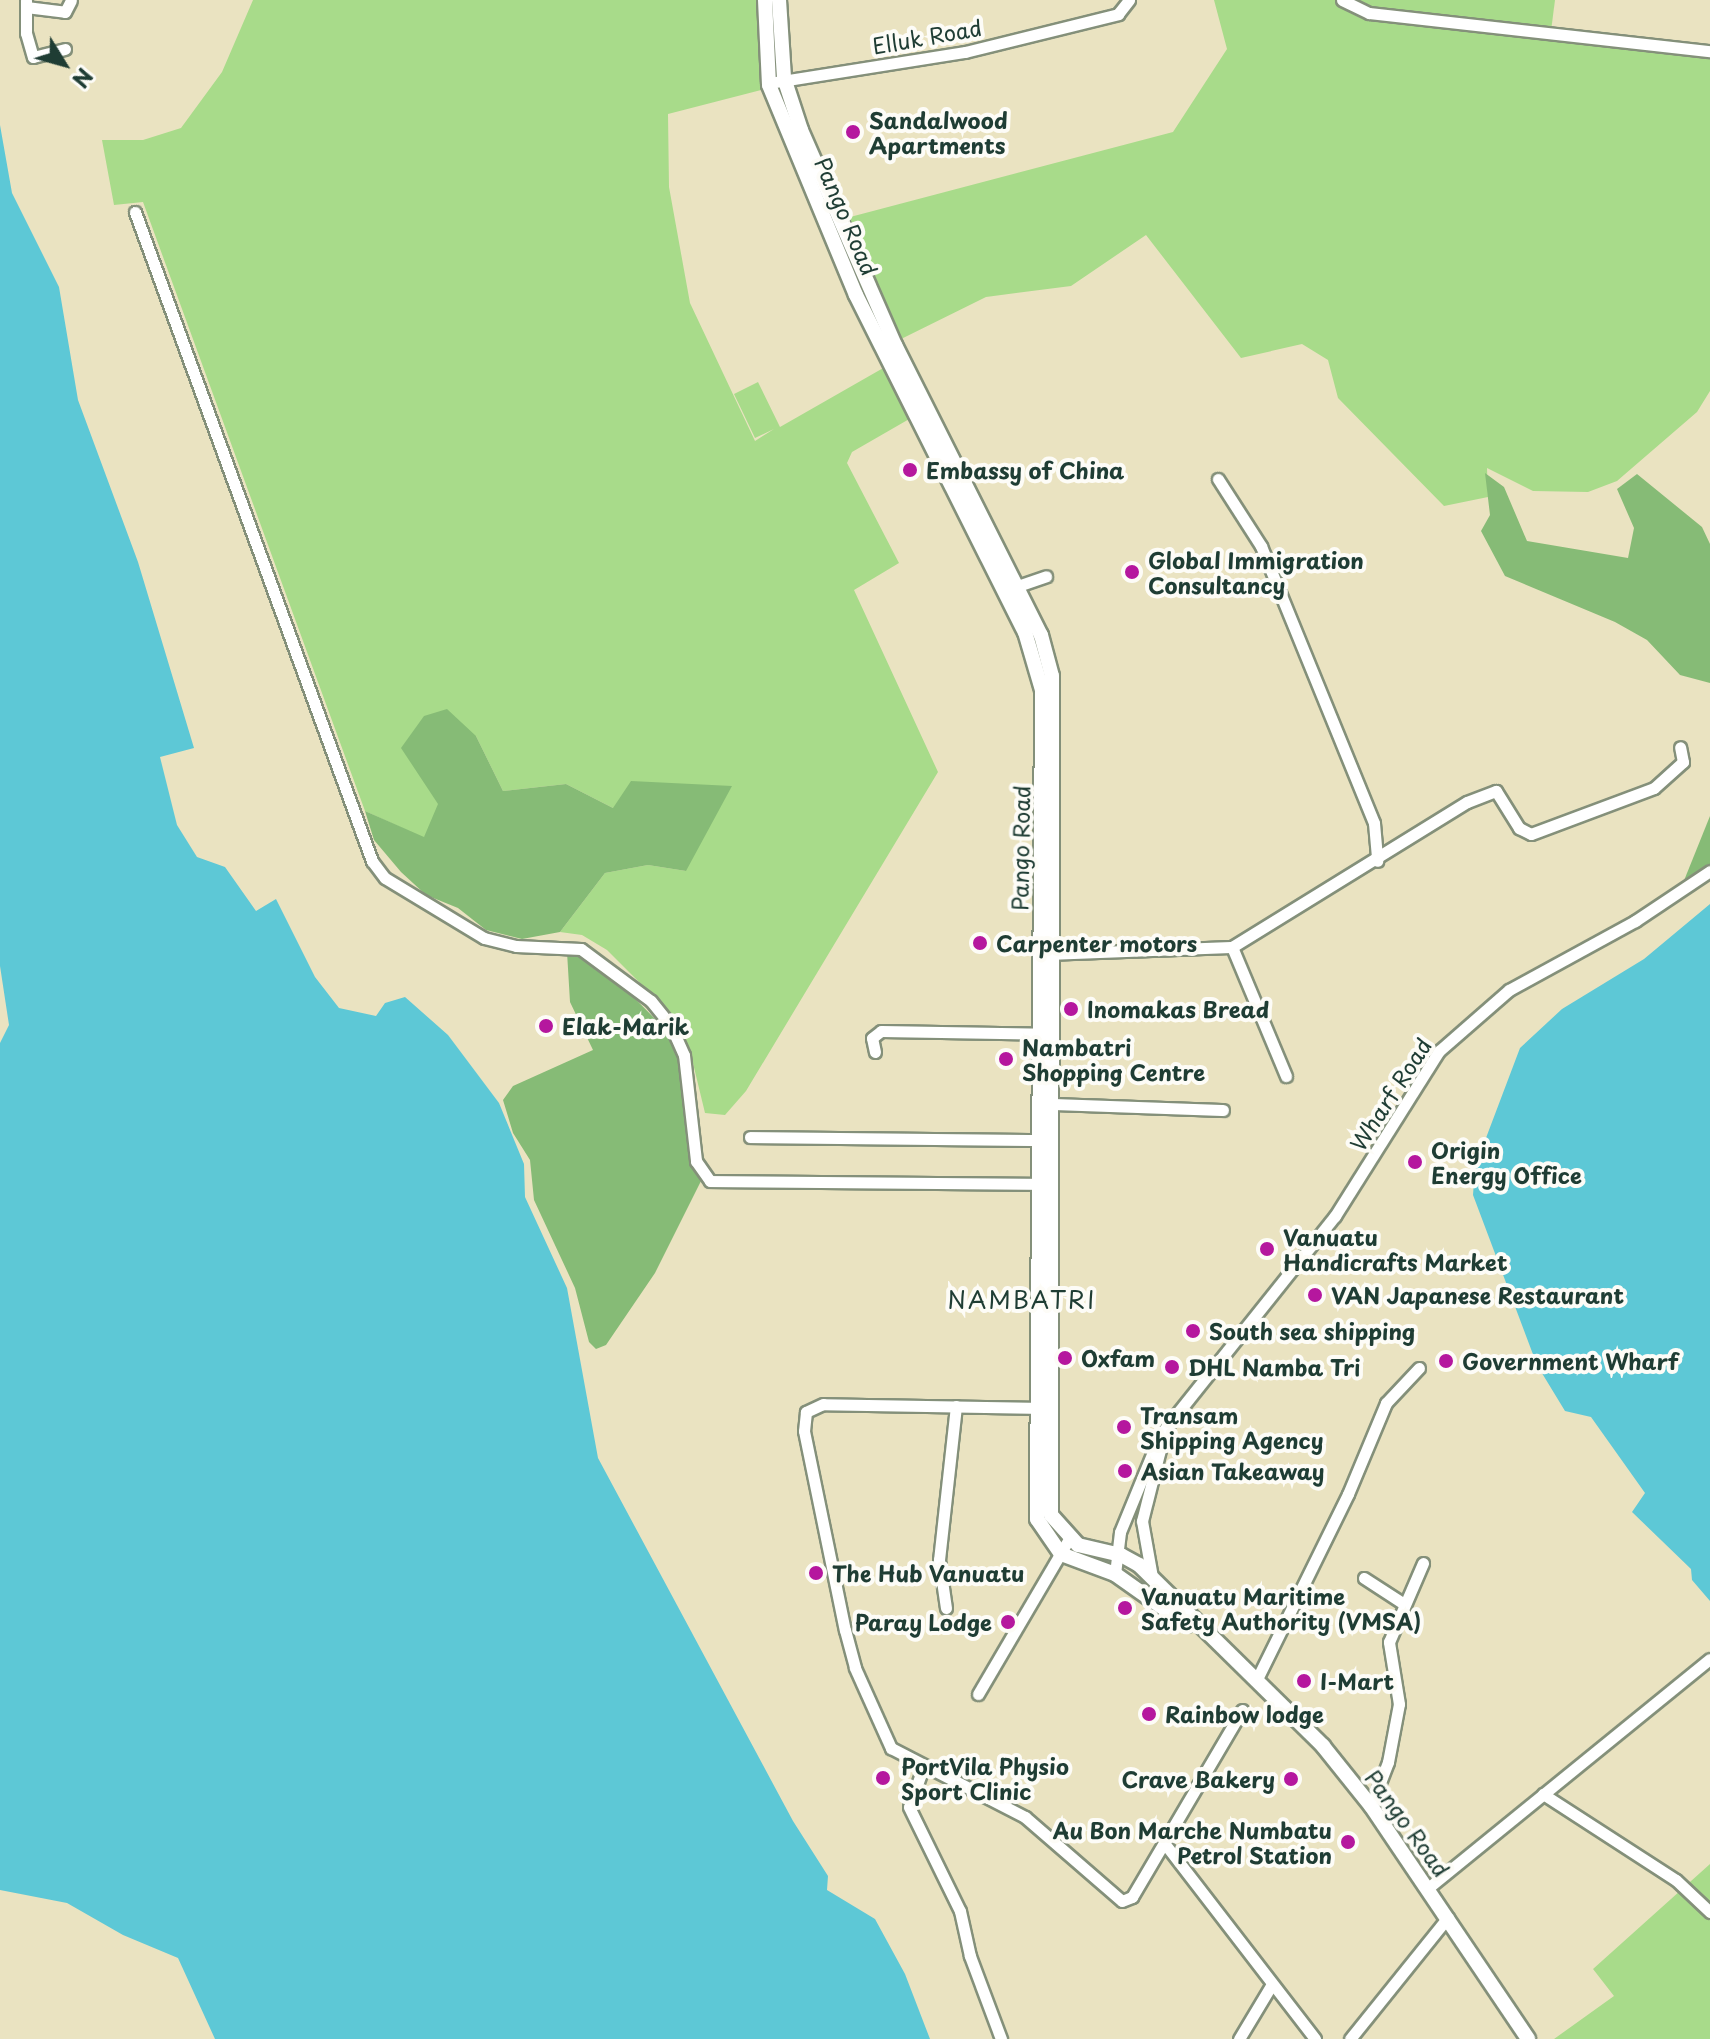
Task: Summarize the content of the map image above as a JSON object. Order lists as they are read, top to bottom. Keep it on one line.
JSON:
{"streets":{"street":["Elluk Road","Pango Road","Wharf Road"]},"crossings":[["Elluk Road","Pango Road"],["Pango Road","Wharf Road"]],"districts":["NAMBATRI"],"places":["Sandalwood Apartments","Embassy of China","Global Immigration Consultancy","Carpenter motors","Inomakas Bread","Elak-Marik","Nambatri Shopping Centre","Origin Energy Office","Vanuatu Handicrafts Market","VAN Japanese Restaurant","South sea shipping","Oxfam","Government Wharf","DHL Namba Tri","Transam Shipping Agency","Asian Takeaway","The Hub Vanuatu","Vanuatu Maritime Safety Authority (VMSA)","Paray Lodge","I-Mart","Rainbow lodge","PortVila Physio Sport Clinic","Crave Bakery","Au Bon Marche Numbatu Petrol Station"],"north":"bottom right"}
